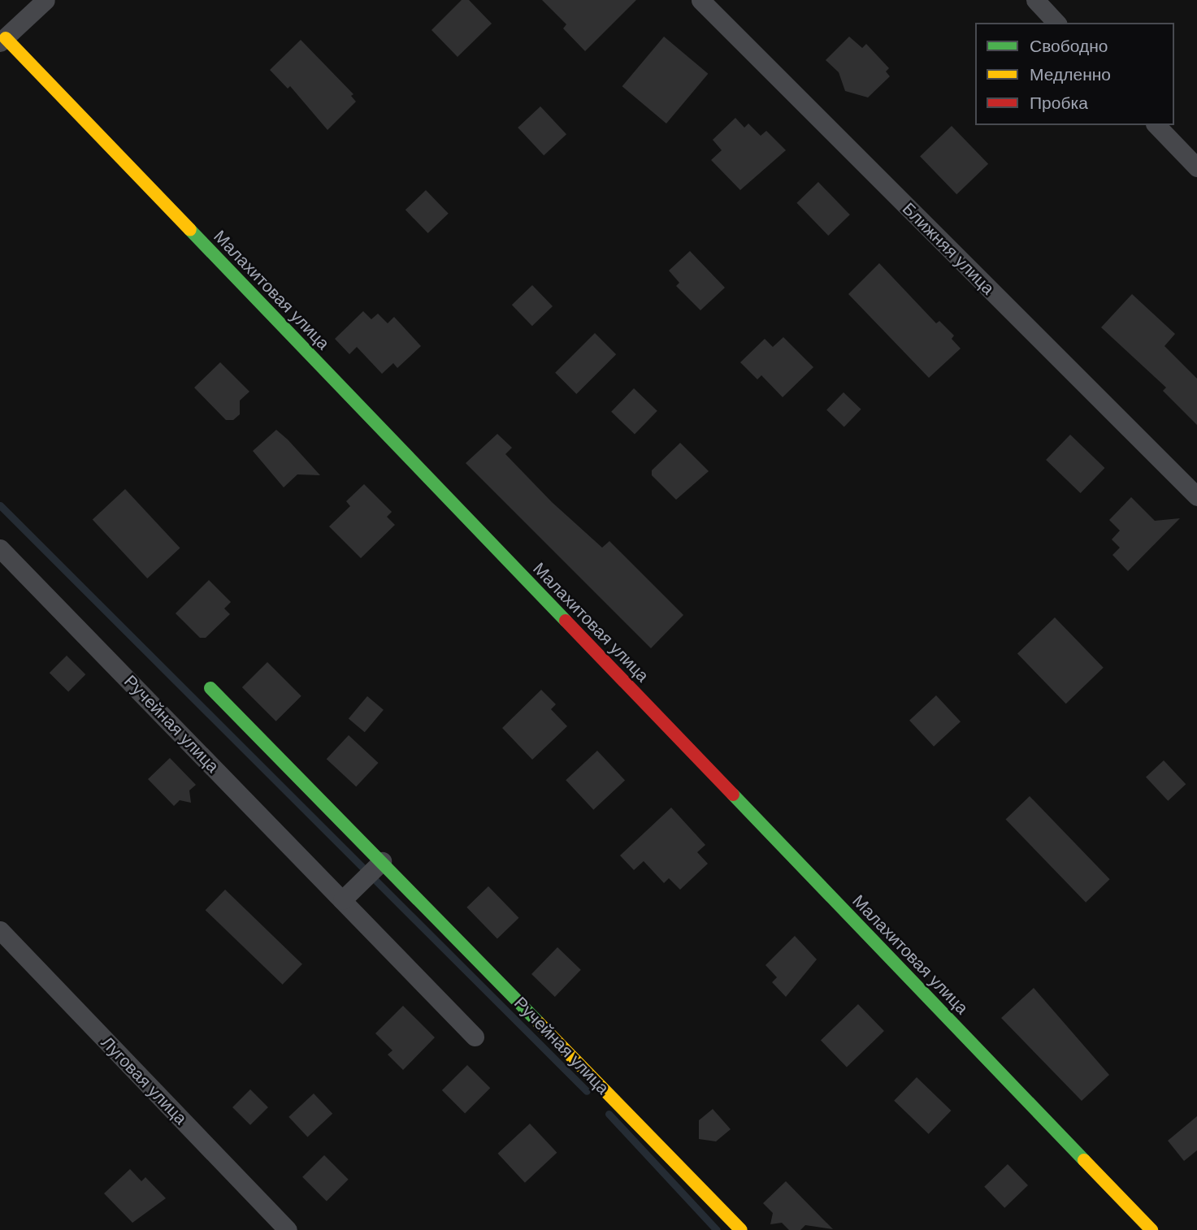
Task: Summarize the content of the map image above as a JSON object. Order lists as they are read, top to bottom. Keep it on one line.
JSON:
{"streets":{"street":["Ближняя улица","Малахитовая улица","Ручейная улица","Луговая улица"]},"legend":["Свободно","Медленно","Пробка"]}
